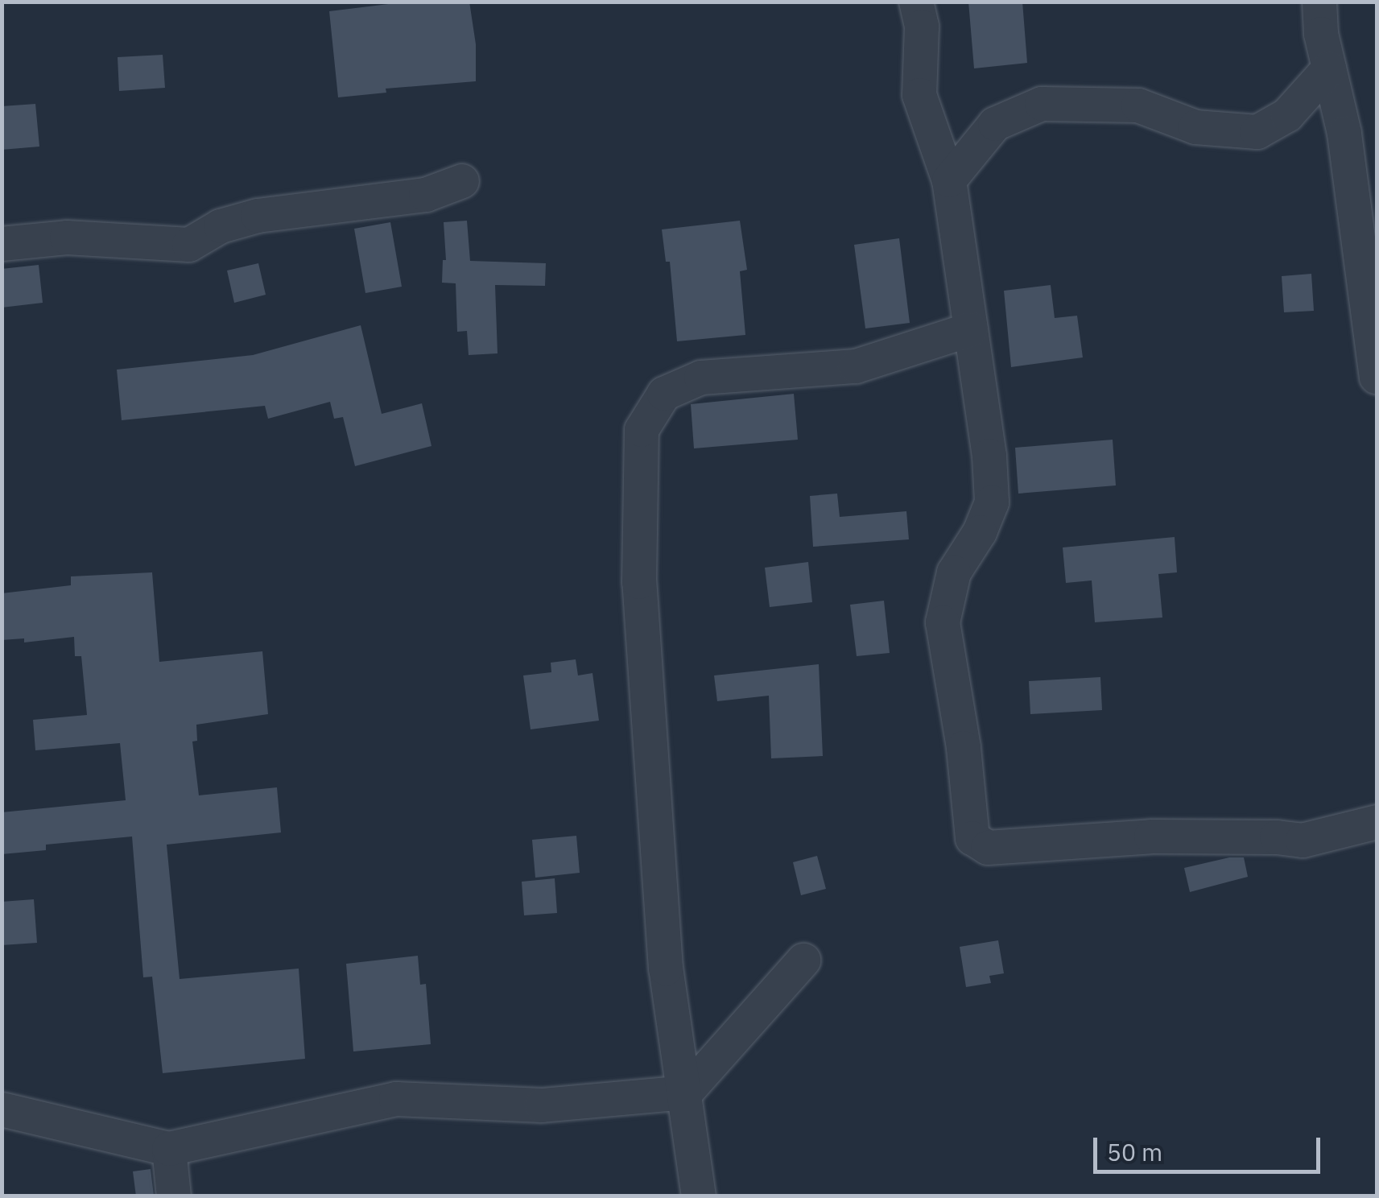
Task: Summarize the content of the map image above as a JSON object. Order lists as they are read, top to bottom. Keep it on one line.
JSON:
{"scale_bar":"50 m"}
